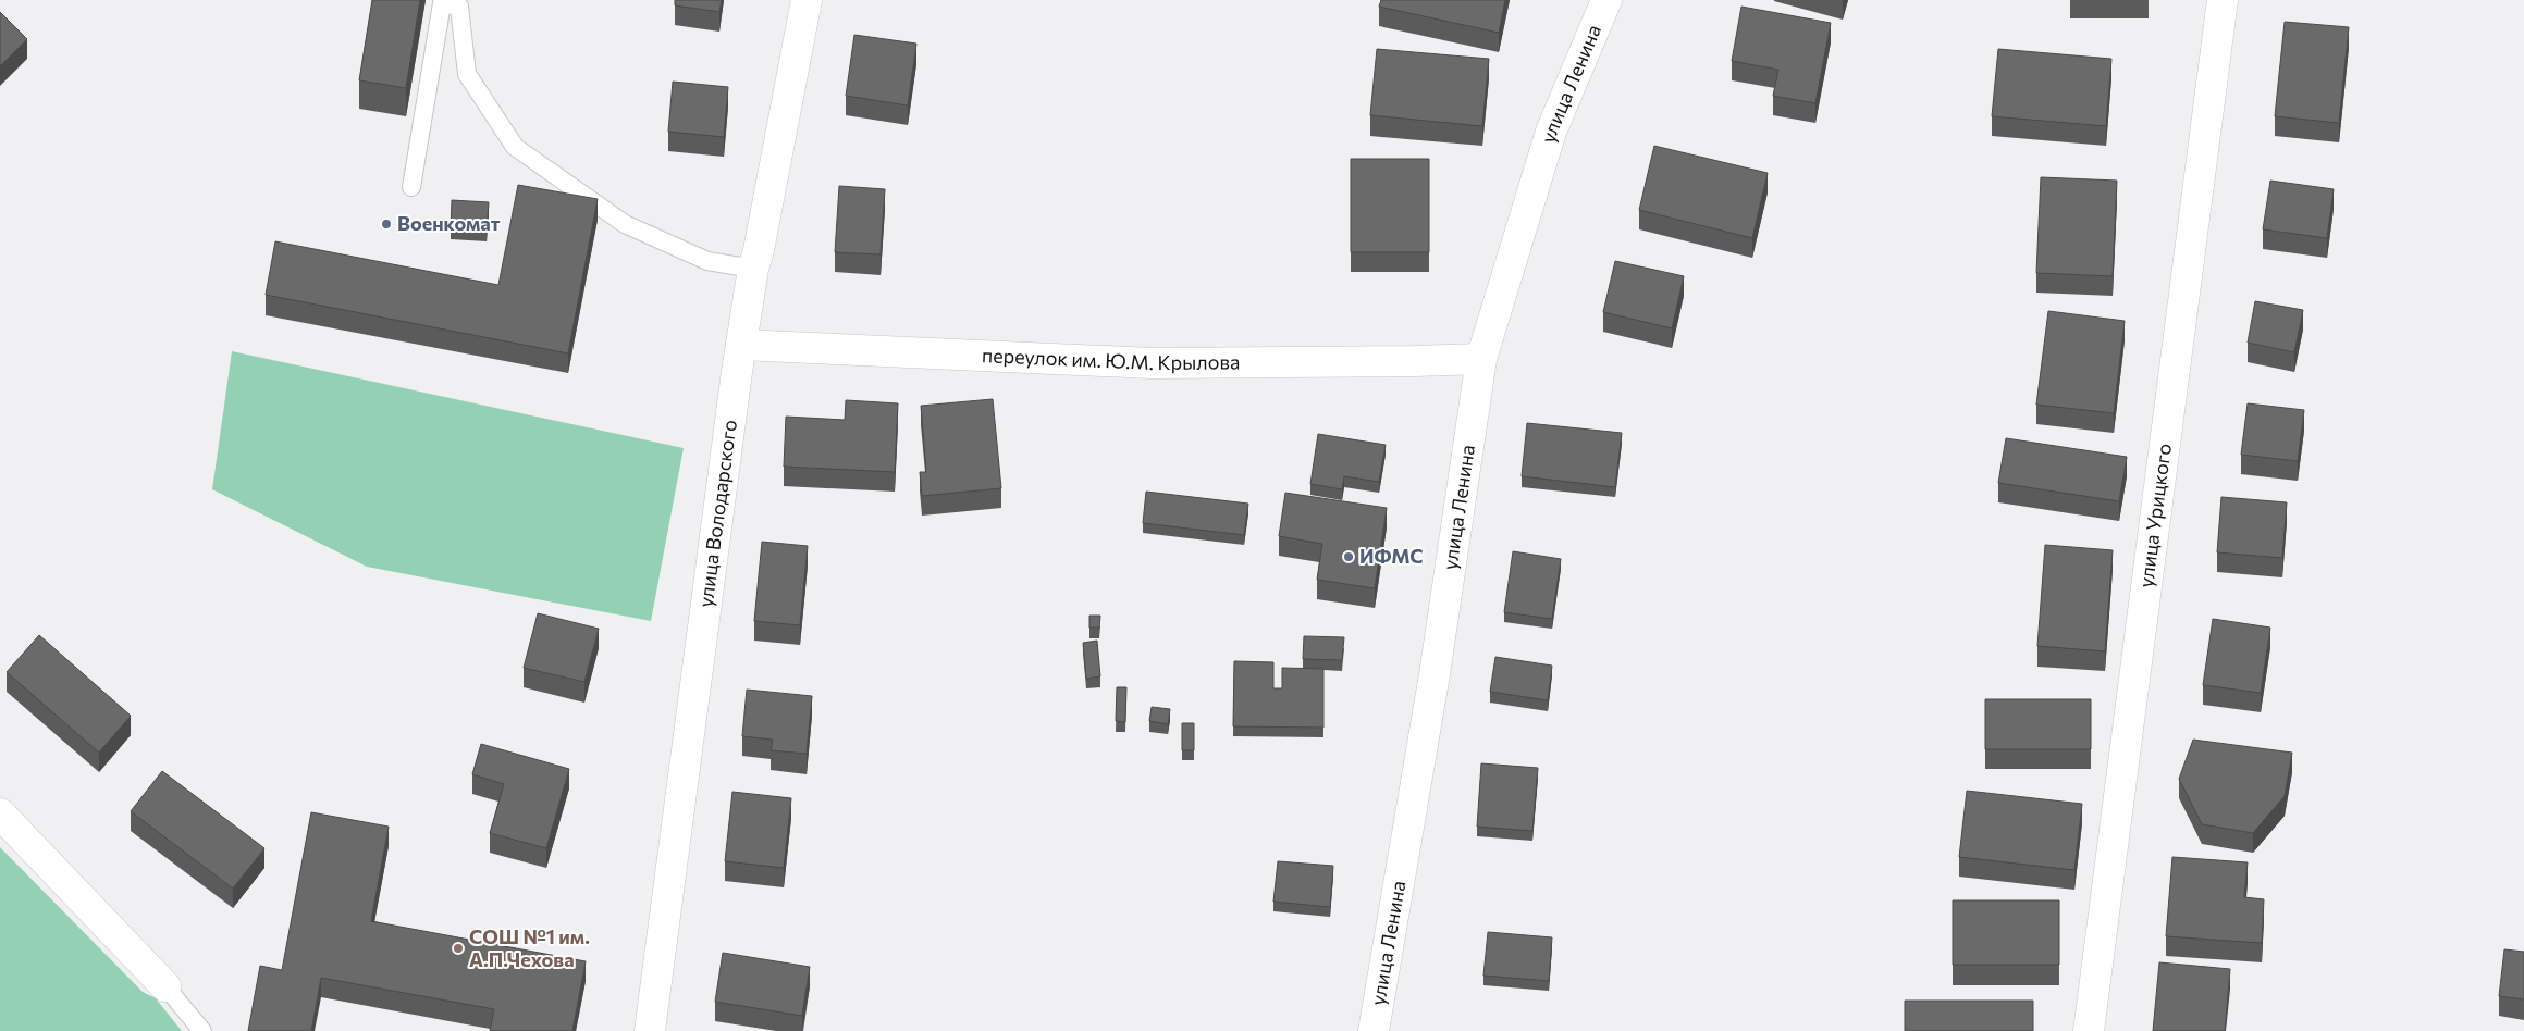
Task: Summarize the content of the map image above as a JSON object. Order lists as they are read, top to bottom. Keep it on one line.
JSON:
{"streets":{"street":["улица Ленина","переулок им. Ю.М. Крылова","улица Володарского","улица Урицкого"]},"crossings":[["улица Ленина","переулок им. Ю.М. Крылова"],["переулок им. Ю.М. Крылова","улица Володарского"]],"places":["Военкомат","ИФМС","СОШ №1 им. А.П.Чехова"]}
